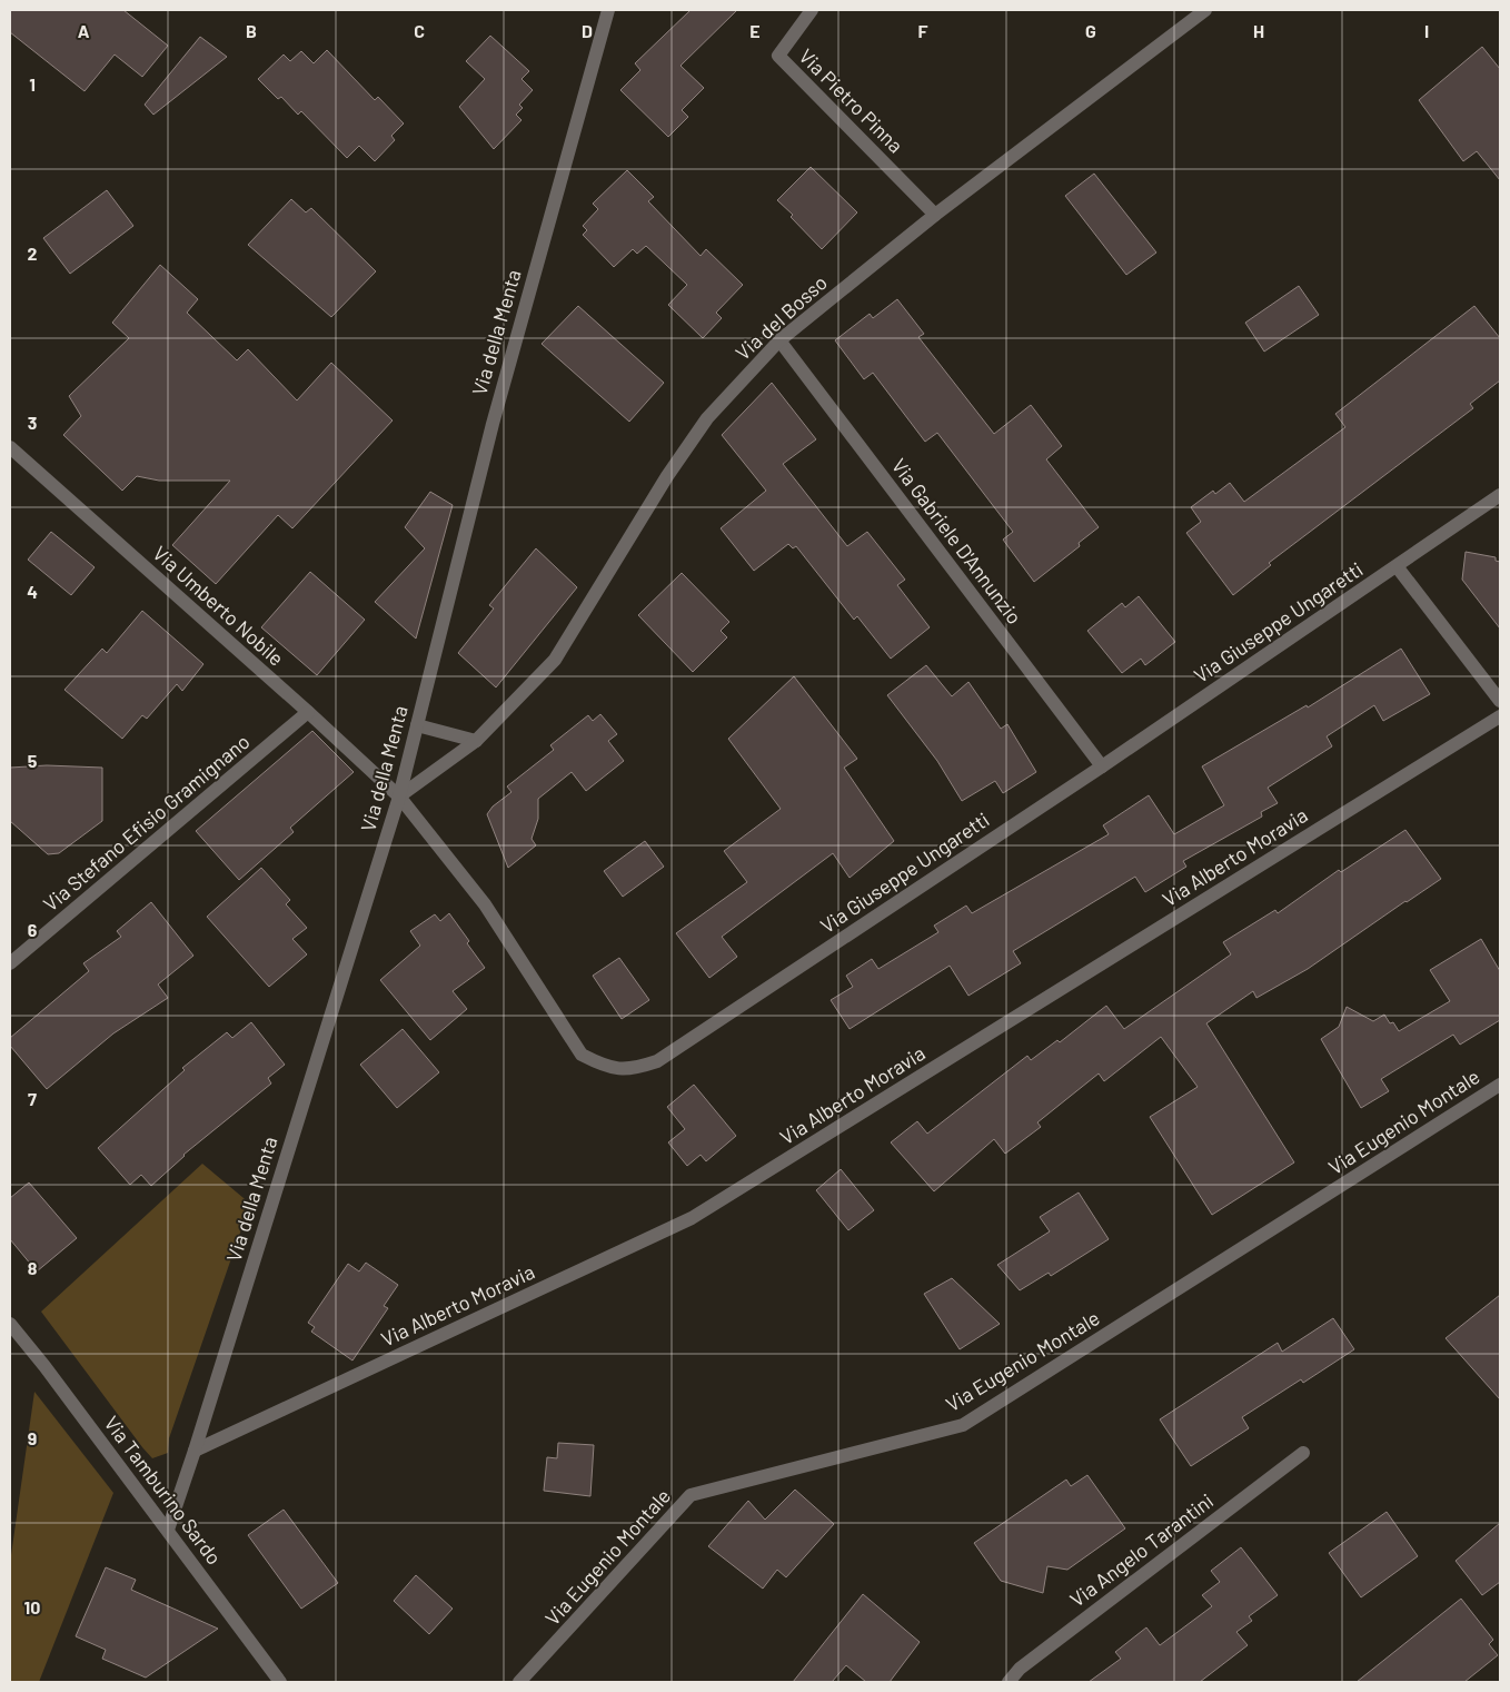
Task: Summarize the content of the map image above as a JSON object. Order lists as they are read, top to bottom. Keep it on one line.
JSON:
{"streets":{"street":["Via Pietro Pinna","Via del Bosso","Via della Menta","Via Gabriele D'Annunzio","Via Umberto Nobile","Via Giuseppe Ungaretti","Via Stefano Efisio Gramignano","Via Alberto Moravia","Via Eugenio Montale","Via Tamburino Sardo","Via Angelo Tarantini"]},"crossings":[["Via Pietro Pinna","Via del Bosso"],["Via del Bosso","Via della Menta"],["Via del Bosso","Via Gabriele D'Annunzio"],["Via del Bosso","Via Umberto Nobile"],["Via del Bosso","Via Giuseppe Ungaretti"],["Via della Menta","Via Umberto Nobile"],["Via della Menta","Via Giuseppe Ungaretti"],["Via della Menta","Via Alberto Moravia"],["Via della Menta","Via Tamburino Sardo"],["Via Gabriele D'Annunzio","Via Giuseppe Ungaretti"],["Via Umberto Nobile","Via Giuseppe Ungaretti"],["Via Umberto Nobile","Via Stefano Efisio Gramignano"]],"grid":{"columns":["A","B","C","D","E","F","G","H","I"],"rows":["1","2","3","4","5","6","7","8","9","10"]}}
